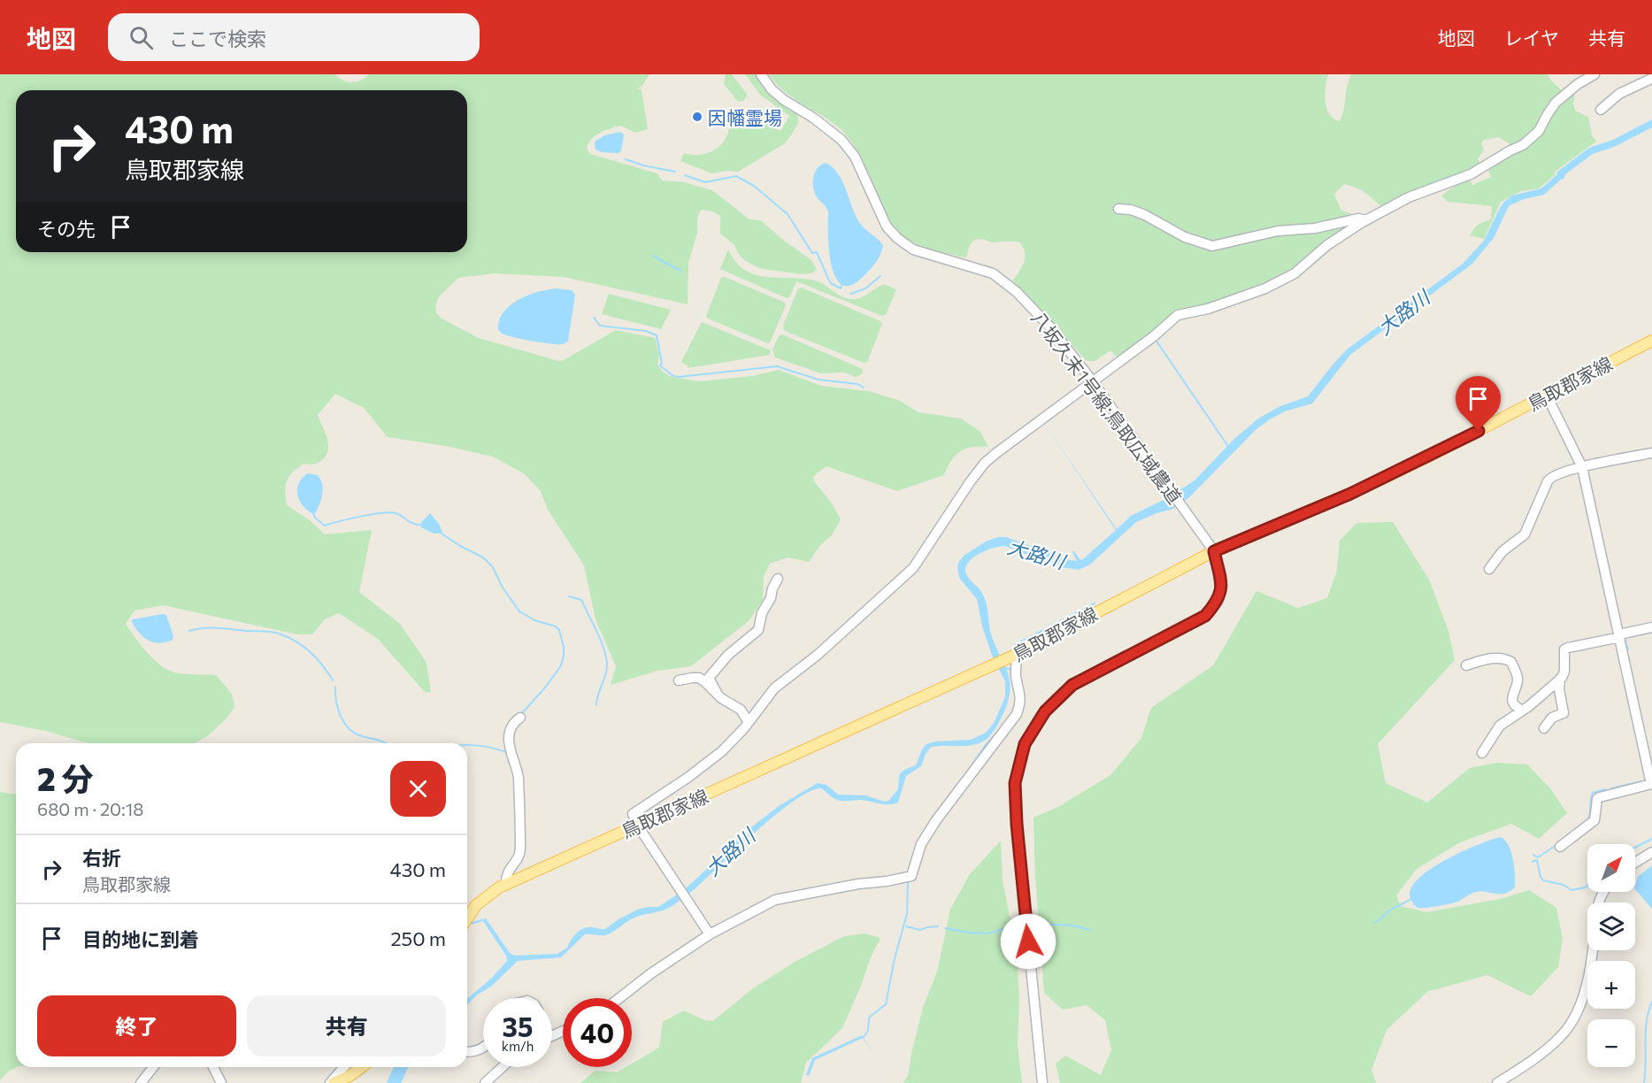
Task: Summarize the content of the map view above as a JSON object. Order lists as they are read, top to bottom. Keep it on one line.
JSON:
{"streets":{"main road":["鳥取郡家線"],"street":["八坂久末1号線;鳥取広域農道"]},"crossings":[["鳥取郡家線","八坂久末1号線;鳥取広域農道"]],"water":["大路川"],"places":["因幡霊場"],"north":"top right","page":{"header":"地図","search":"ここで検索","nav":["地図","レイヤ","共有"],"turn":["430 m","鳥取郡家線"],"then":"その先","heading":["2 分","680 m · 20:18"],"list":[{"name":"右折","note":"鳥取郡家線","value":"430 m"},{"name":"目的地に到着","value":"250 m"}],"map_buttons":["+","−"],"buttons":["終了","共有"],"speed":"35 km/h","limit":"40"}}
